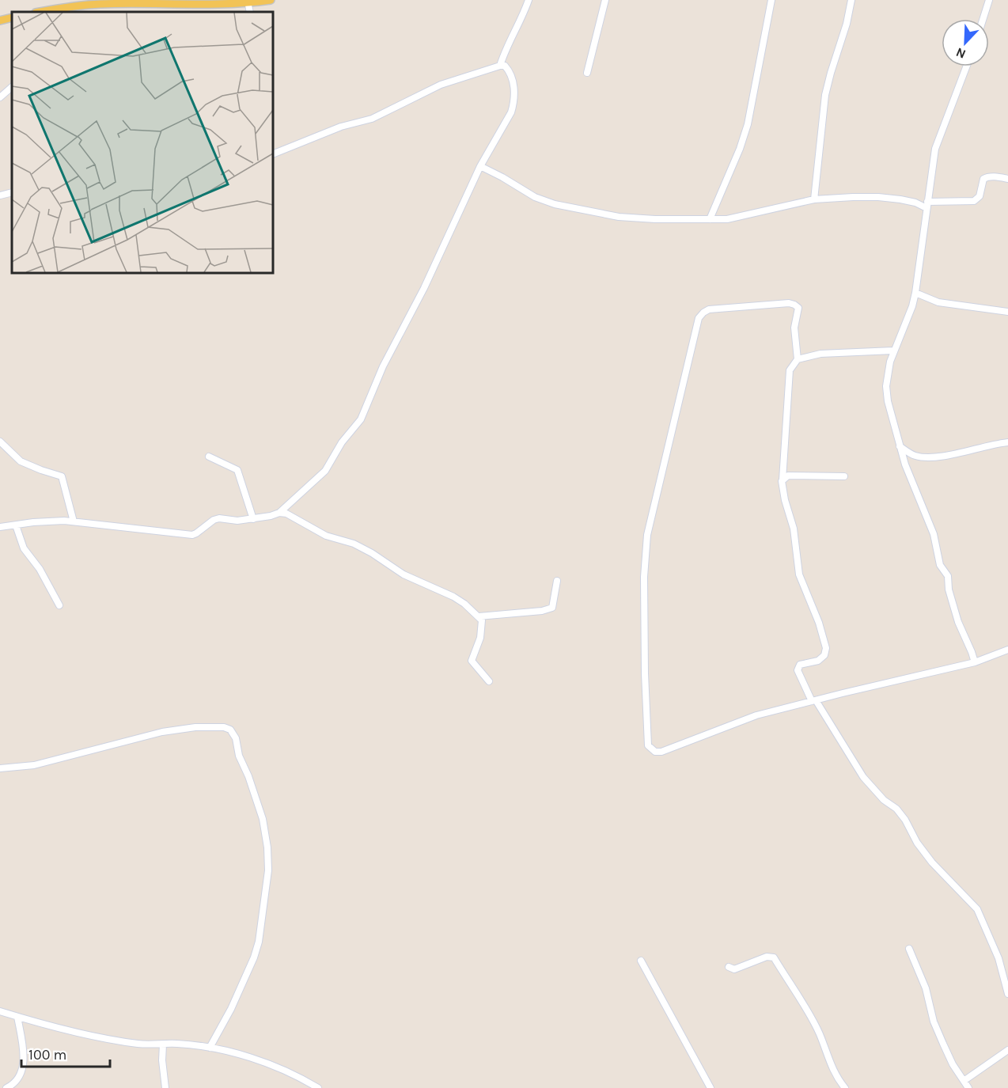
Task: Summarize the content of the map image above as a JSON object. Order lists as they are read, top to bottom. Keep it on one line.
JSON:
{"scale_bar":"100 m","north":"bottom left"}
